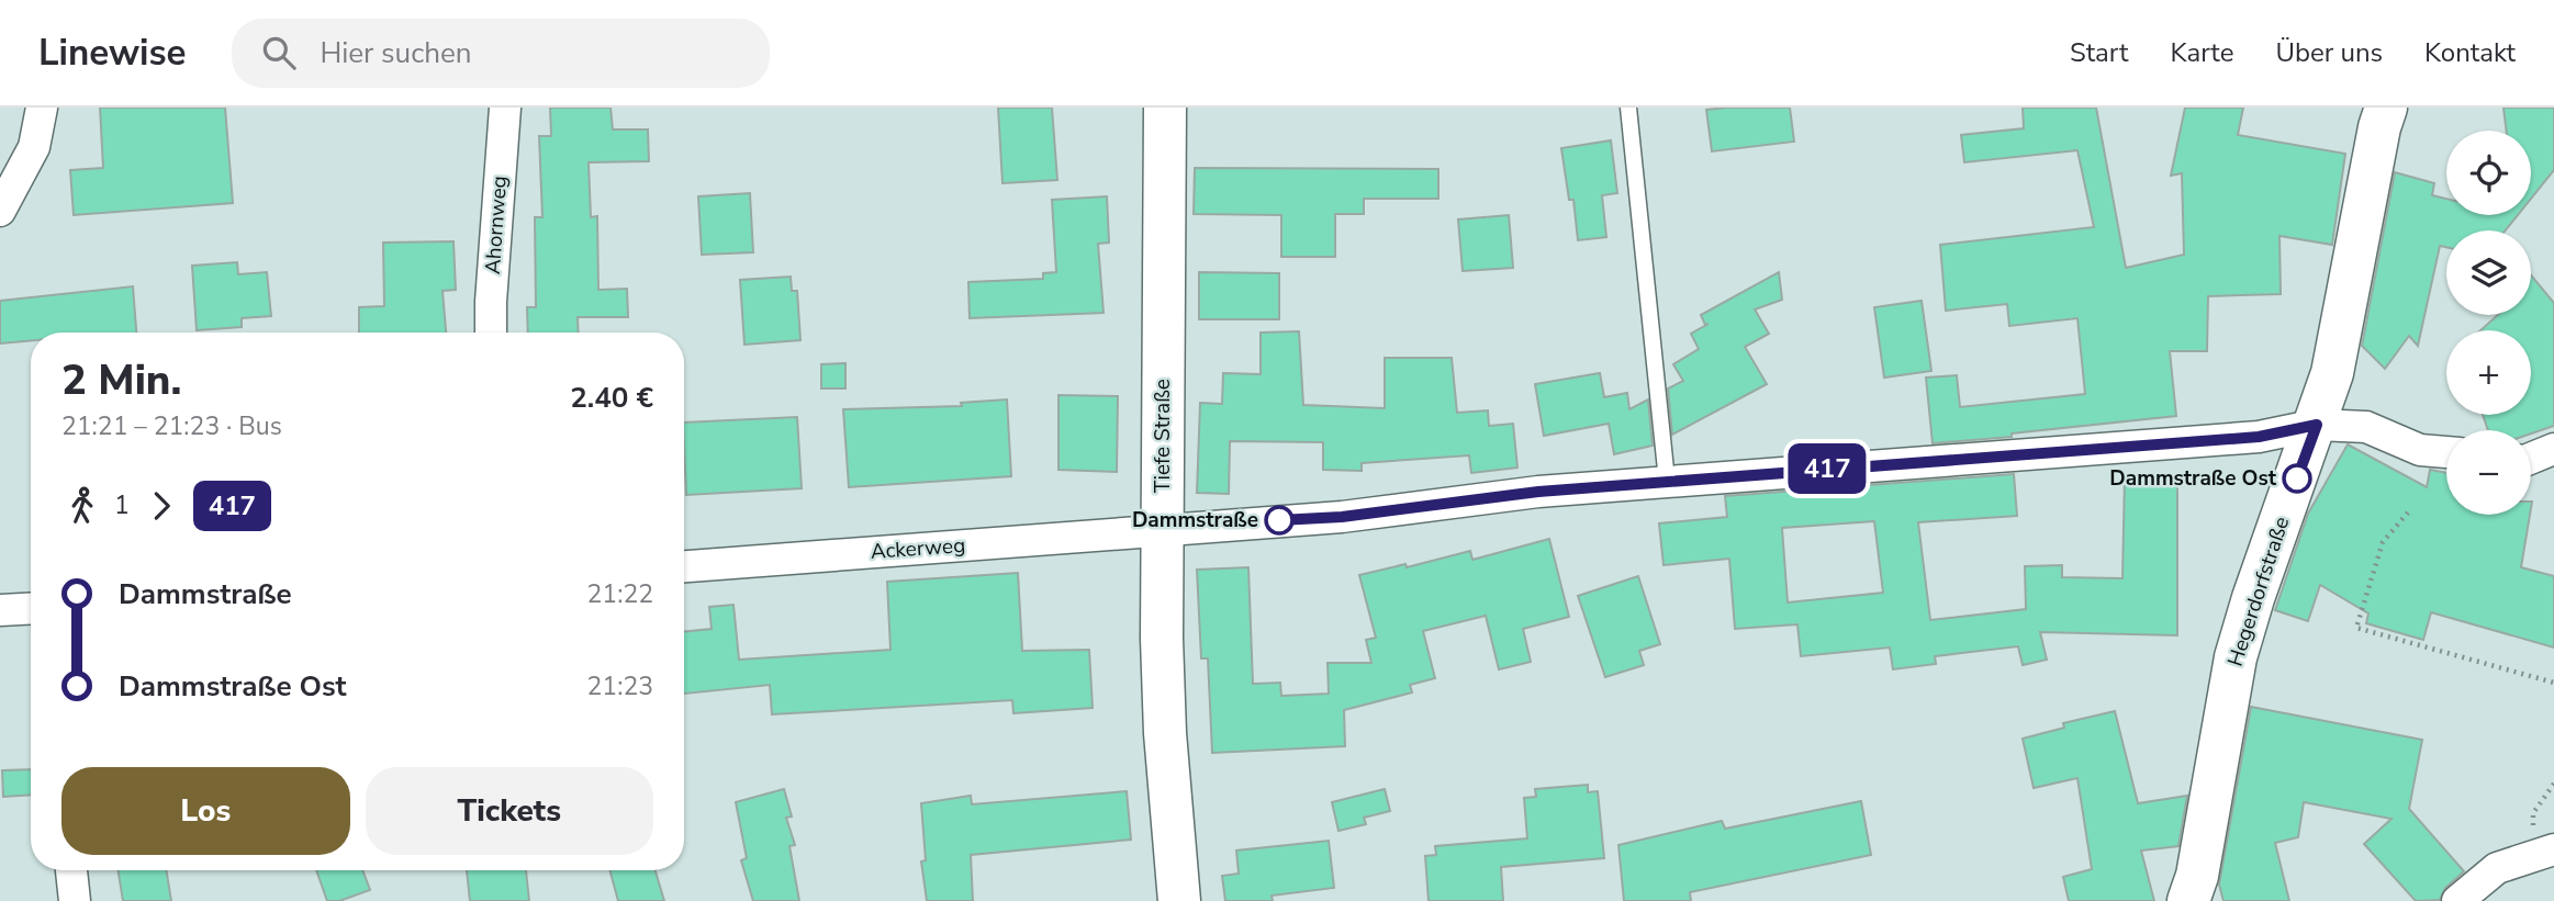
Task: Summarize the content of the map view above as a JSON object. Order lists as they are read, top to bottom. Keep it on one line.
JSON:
{"streets":{"main road":["Tiefe Straße","Hegerdorfstraße"],"street":["Ahornweg","Ackerweg"]},"crossings":[["Tiefe Straße","Ackerweg"]],"places":["Dammstraße Ost","Dammstraße"],"lines":["bus line 417"],"page":{"header":"Linewise","search":"Hier suchen","nav":["Start","Karte","Über uns","Kontakt"],"on_map":"417","map_buttons":["+","−"],"heading":["2 Min.","21:21 – 21:23 · Bus","2.40 €"],"legs":["1","417"],"list":[{"name":"Dammstraße","value":"21:22"},{"name":"Dammstraße Ost","value":"21:23"}],"buttons":["Los","Tickets"]}}
